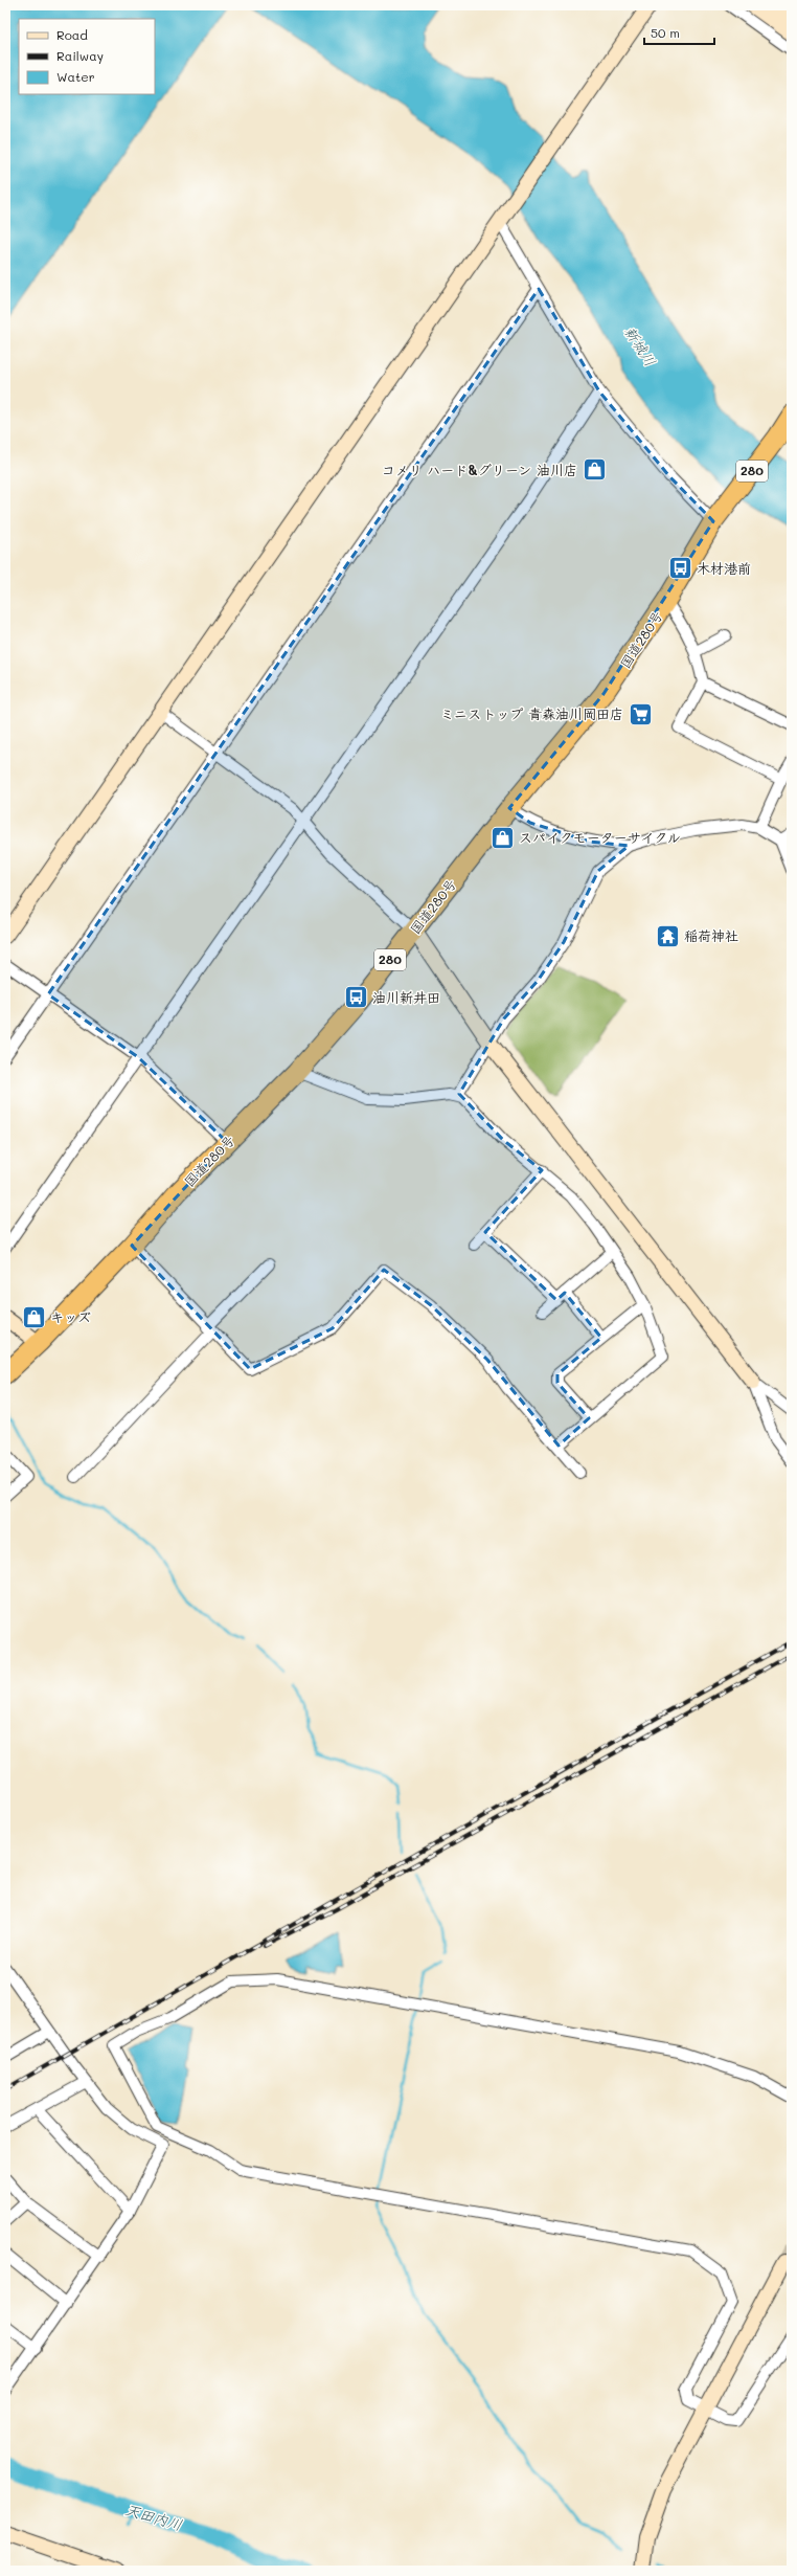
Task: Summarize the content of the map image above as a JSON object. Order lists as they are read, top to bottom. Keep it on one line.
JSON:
{"streets":{"highway":["280","国道280号"]},"water":["新城川","天田内川"],"places":{"shop":["コメリ ハード&グリーン 油川店","スパイクモーターサイクル","キッズ"],"bus stop":["木材港前","油川新井田"],"supermarket":["ミニストップ 青森油川岡田店"],"temple":["稲荷神社"]},"legend":["Road","Railway","Water"],"scale_bar":"50 m"}
